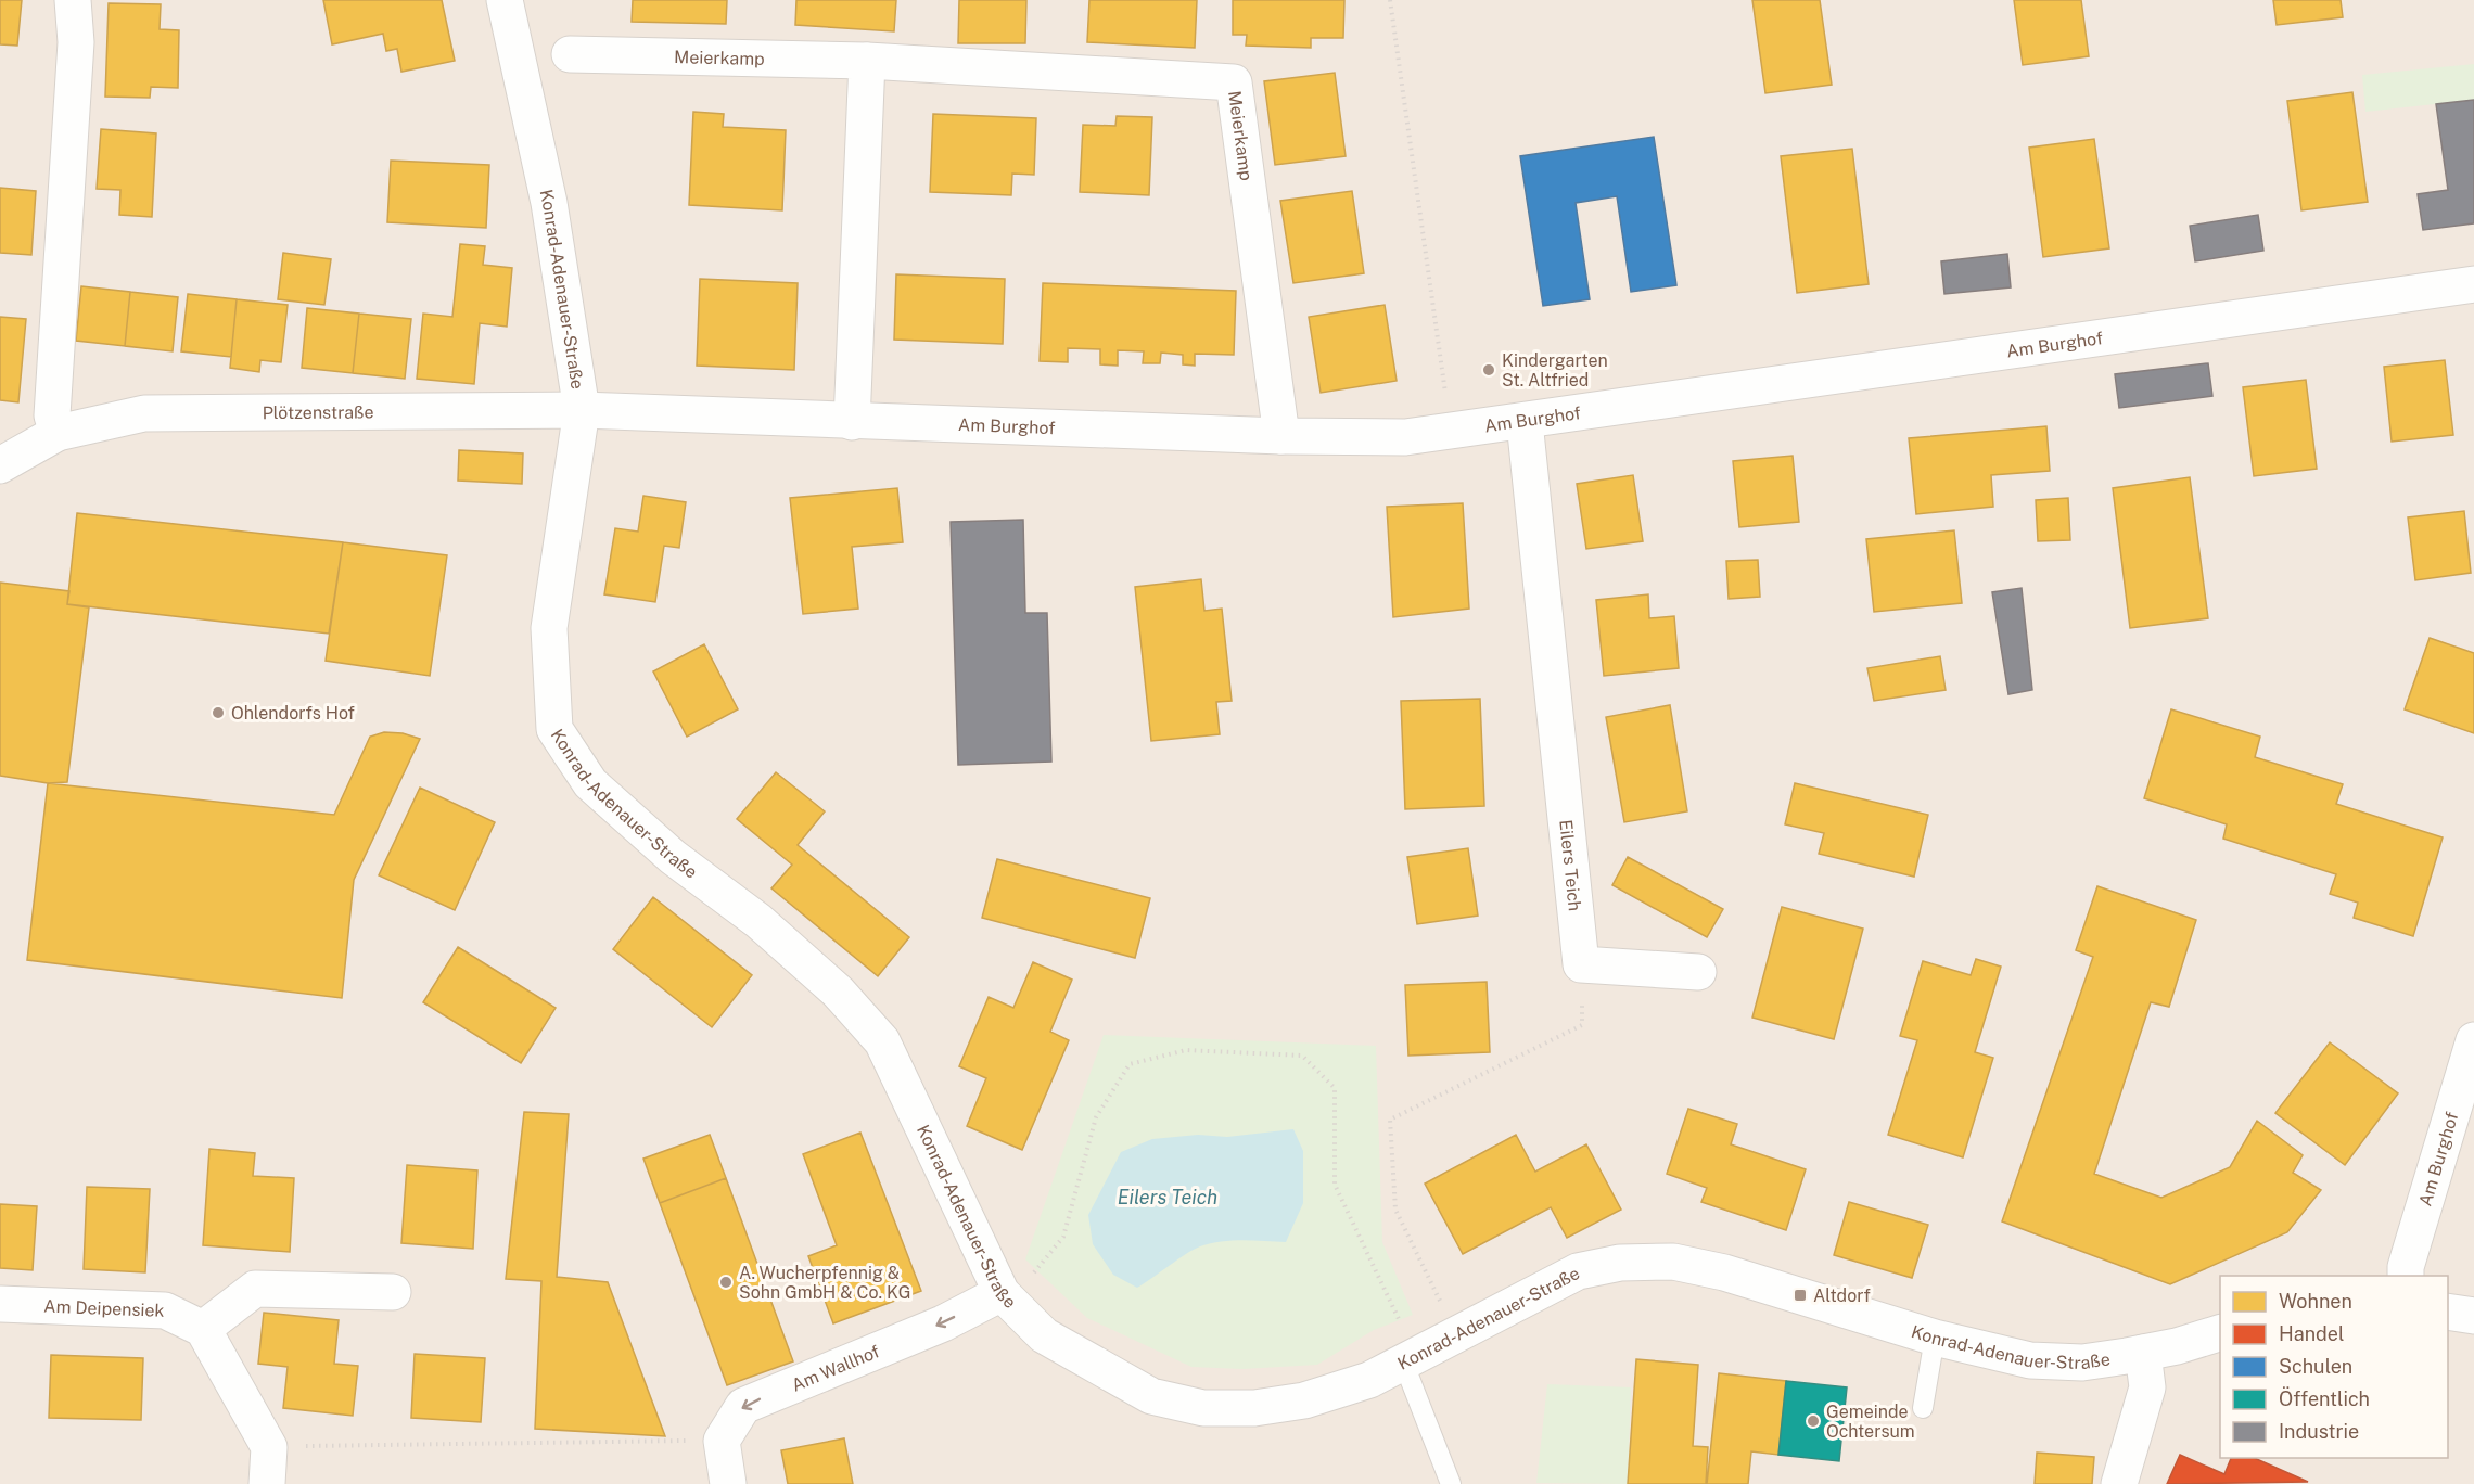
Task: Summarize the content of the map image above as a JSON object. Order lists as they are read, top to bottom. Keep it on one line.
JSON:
{"streets":{"street":["Meierkamp","Konrad-Adenauer-Straße","Am Burghof","Plötzenstraße","Eilers Teich","Am Deipensiek","Am Wallhof"]},"crossings":[["Meierkamp","Am Burghof"],["Konrad-Adenauer-Straße","Am Burghof"],["Konrad-Adenauer-Straße","Plötzenstraße"],["Konrad-Adenauer-Straße","Am Wallhof"],["Am Burghof","Plötzenstraße"],["Am Burghof","Eilers Teich"]],"one_way":["Am Wallhof"],"water":["Eilers Teich"],"places":{"other":["Kindergarten St. Altfried","Ohlendorfs Hof","A. Wucherpfennig & Sohn GmbH & Co. KG","Gemeinde Ochtersum"],"transit":["Altdorf"]},"legend":["Wohnen","Handel","Schulen","Öffentlich","Industrie"]}
